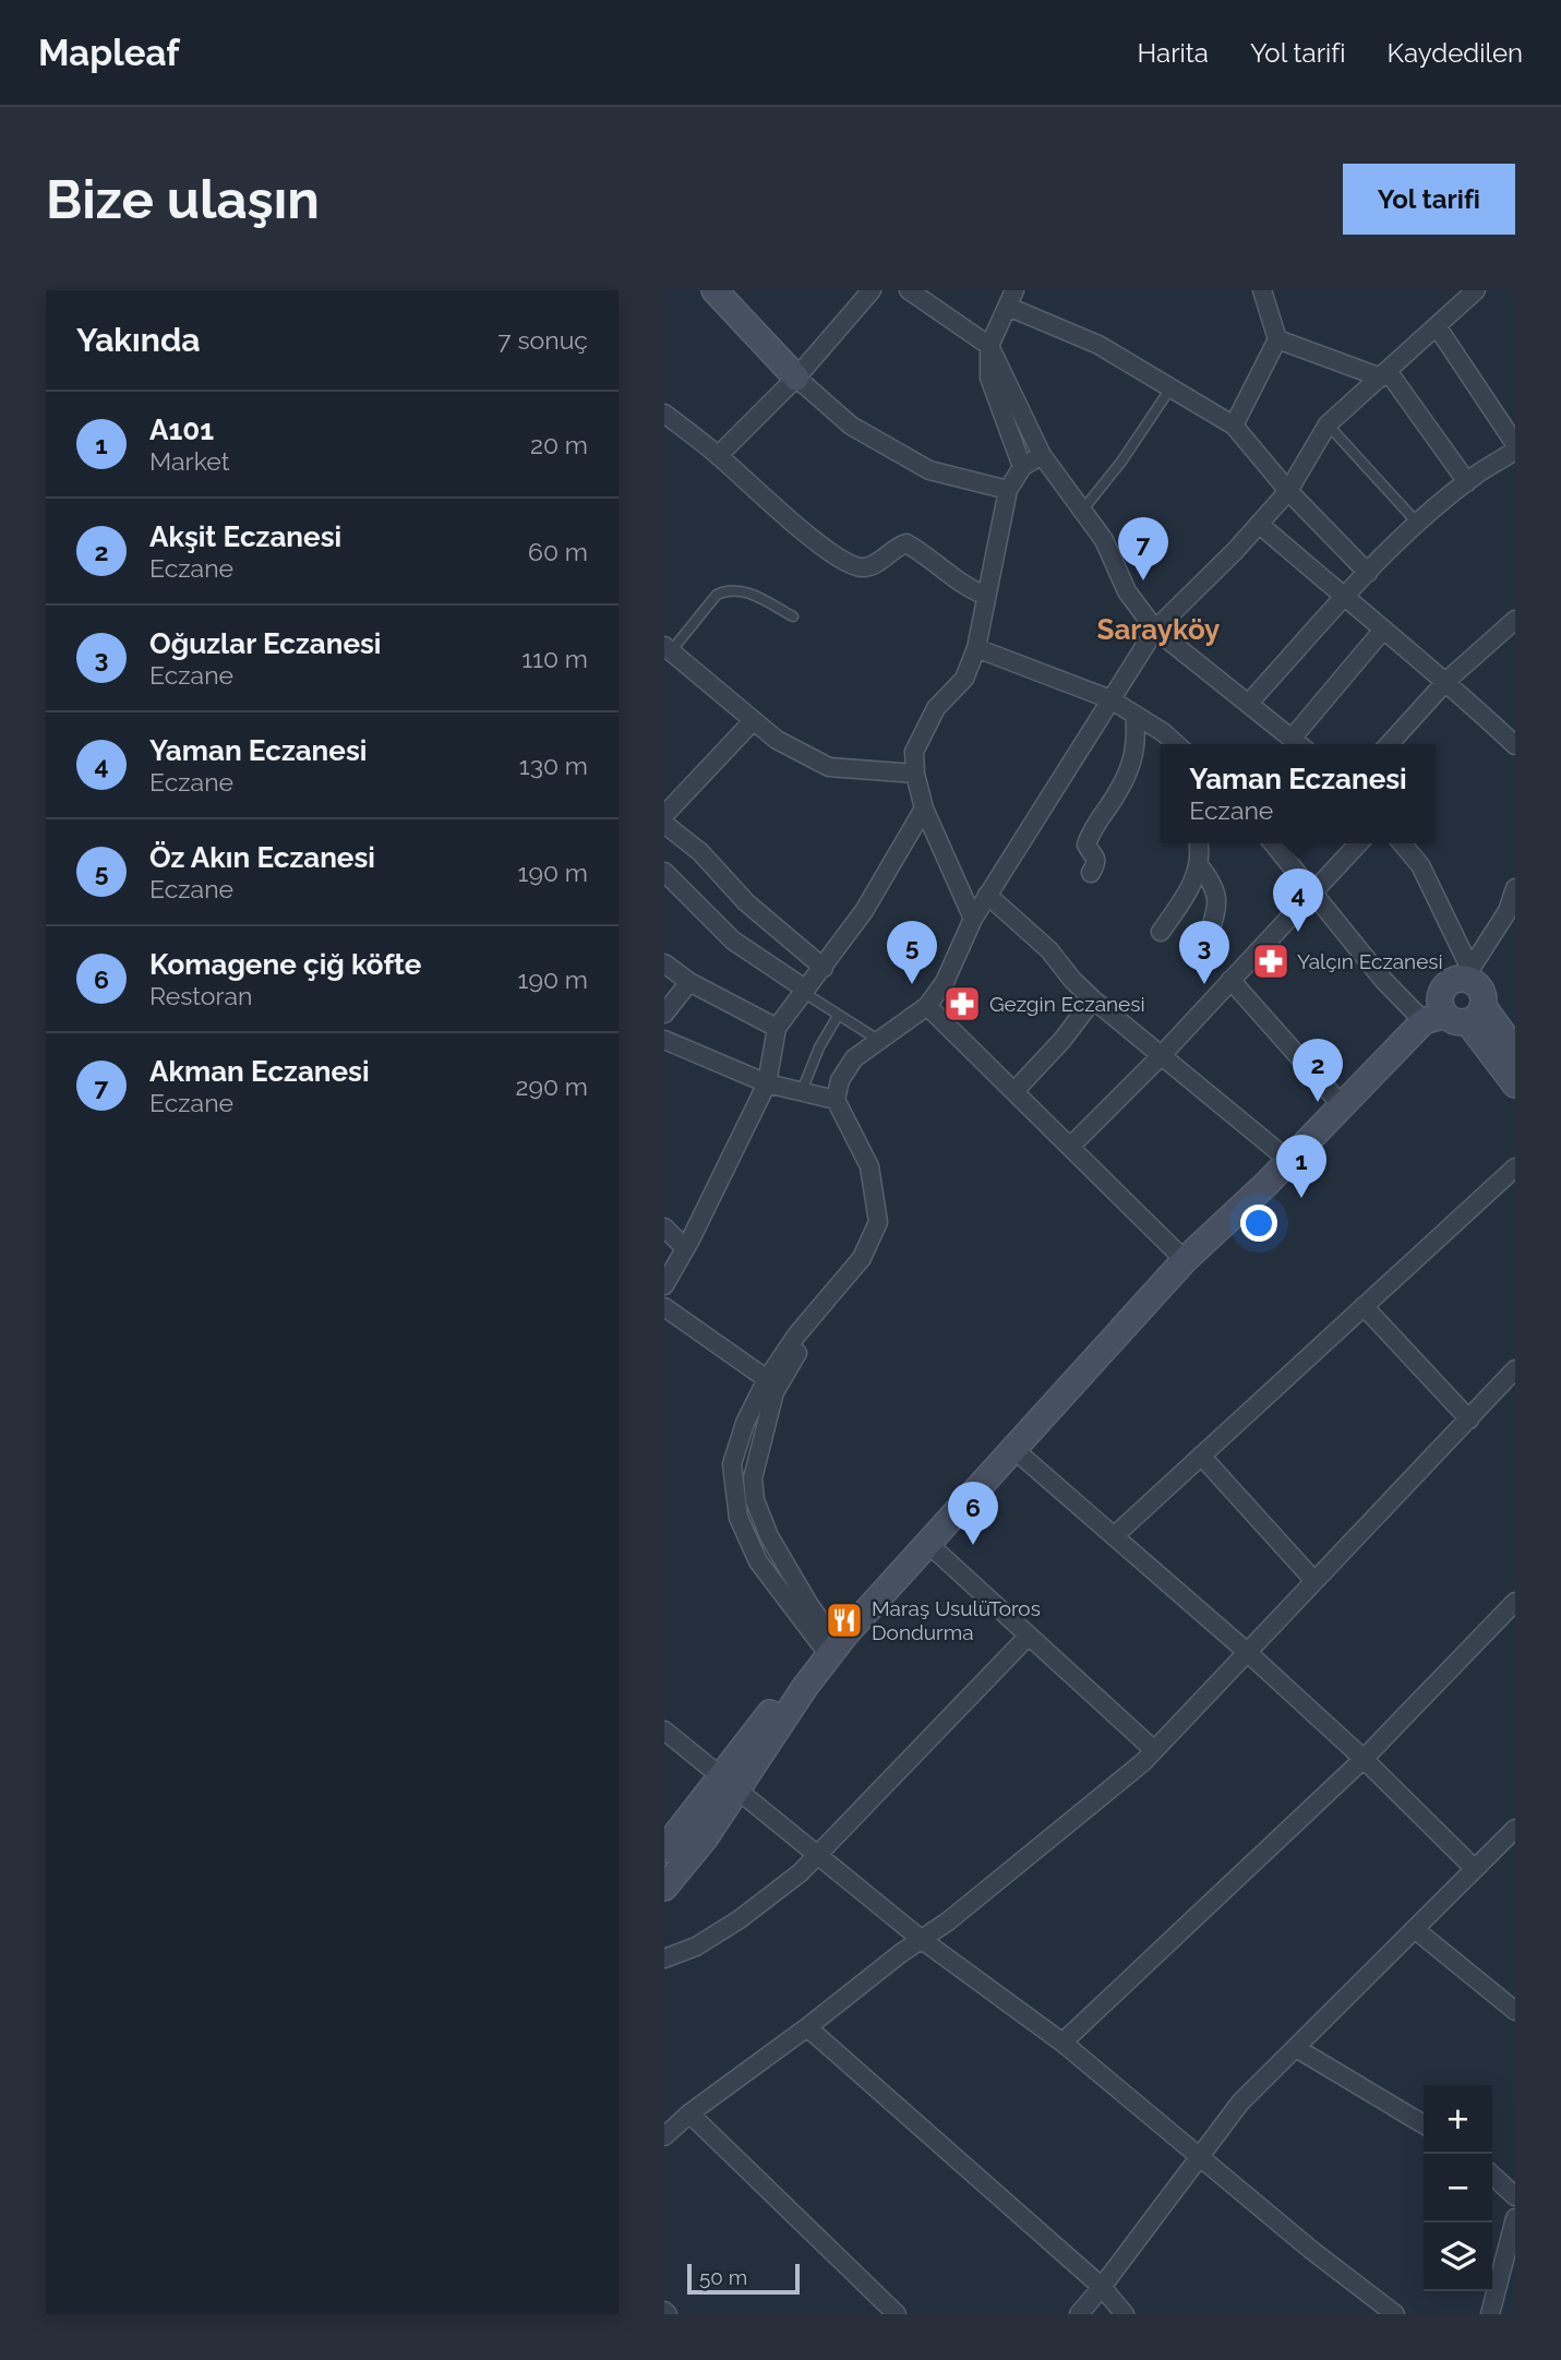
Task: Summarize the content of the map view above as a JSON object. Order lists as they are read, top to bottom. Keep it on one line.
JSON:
{"districts":["Sarayköy"],"places":{"pharmacy":["Yalçın Eczanesi","Gezgin Eczanesi"],"restaurant":["Maraş UsulüToros Dondurma"]},"scale_bar":"50 m","page":{"header":"Mapleaf","nav":["Harita","Yol tarifi","Kaydedilen"],"buttons":"Yol tarifi","title":"Bize ulaşın","heading":["Yakında","7 sonuç"],"list":[{"mark":"1","name":"A101","note":"Market","value":"20 m"},{"mark":"2","name":"Akşit Eczanesi","note":"Eczane","value":"60 m"},{"mark":"3","name":"Oğuzlar Eczanesi","note":"Eczane","value":"110 m"},{"mark":"4","name":"Yaman Eczanesi","note":"Eczane","value":"130 m"},{"mark":"5","name":"Öz Akın Eczanesi","note":"Eczane","value":"190 m"},{"mark":"6","name":"Komagene çiğ köfte","note":"Restoran","value":"190 m"},{"mark":"7","name":"Akman Eczanesi","note":"Eczane","value":"290 m"}],"pins":["7","4","3","5","2","1","6"],"popup":["Yaman Eczanesi","Eczane"],"map_buttons":["+","−"],"scale":"50 m"}}
